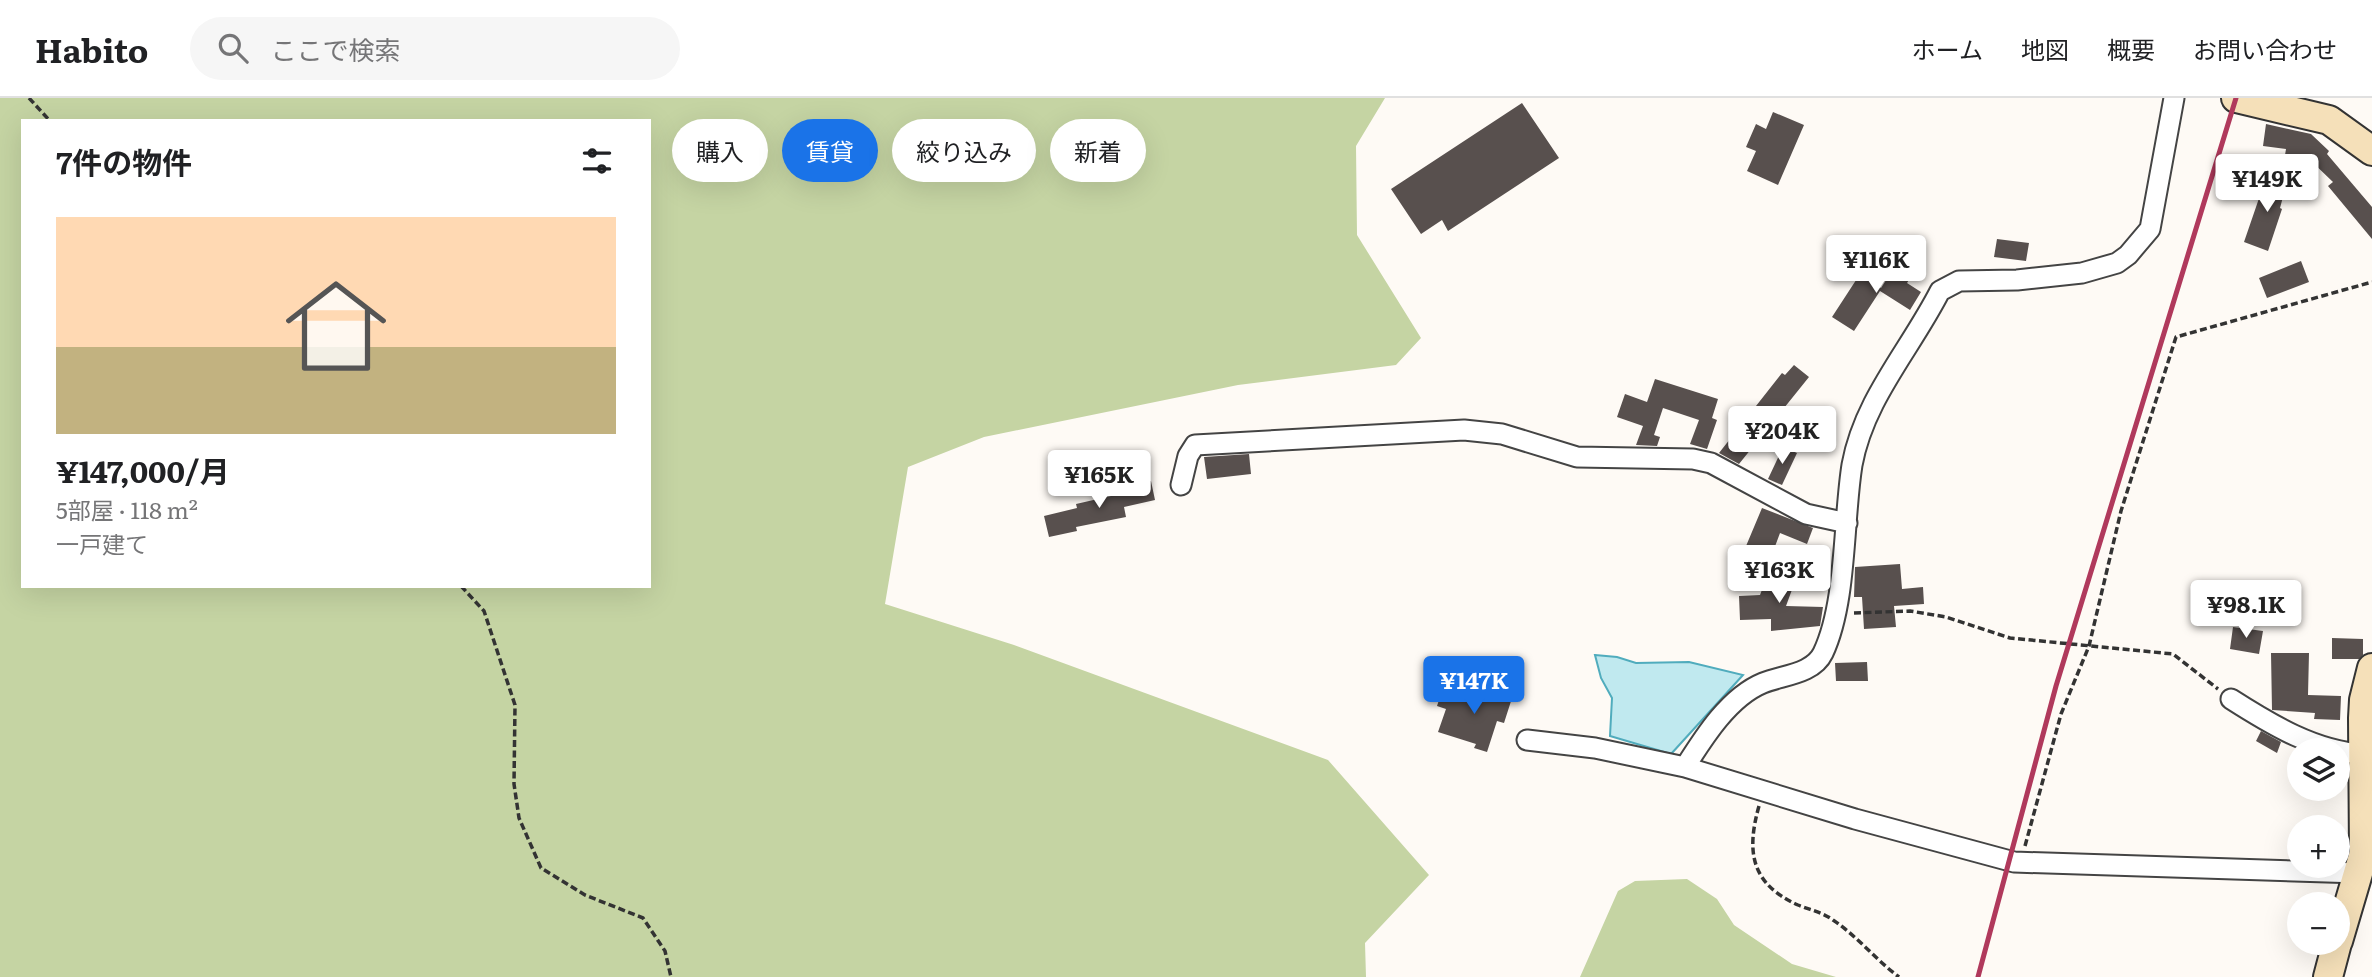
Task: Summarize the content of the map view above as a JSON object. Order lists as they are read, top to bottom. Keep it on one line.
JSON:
{"page":{"header":"Habito","search":"ここで検索","nav":["ホーム","地図","概要","お問い合わせ"],"chip":["購入","賃貸","絞り込み","新着"],"heading":"7件の物件","price":["¥149K","¥116K","¥204K","¥165K","¥163K","¥98.1K","¥147K"],"list":[{"name":"¥147,000/月","note":"5部屋 · 118 m² · 一戸建て"}],"map_buttons":["+","−"]}}
